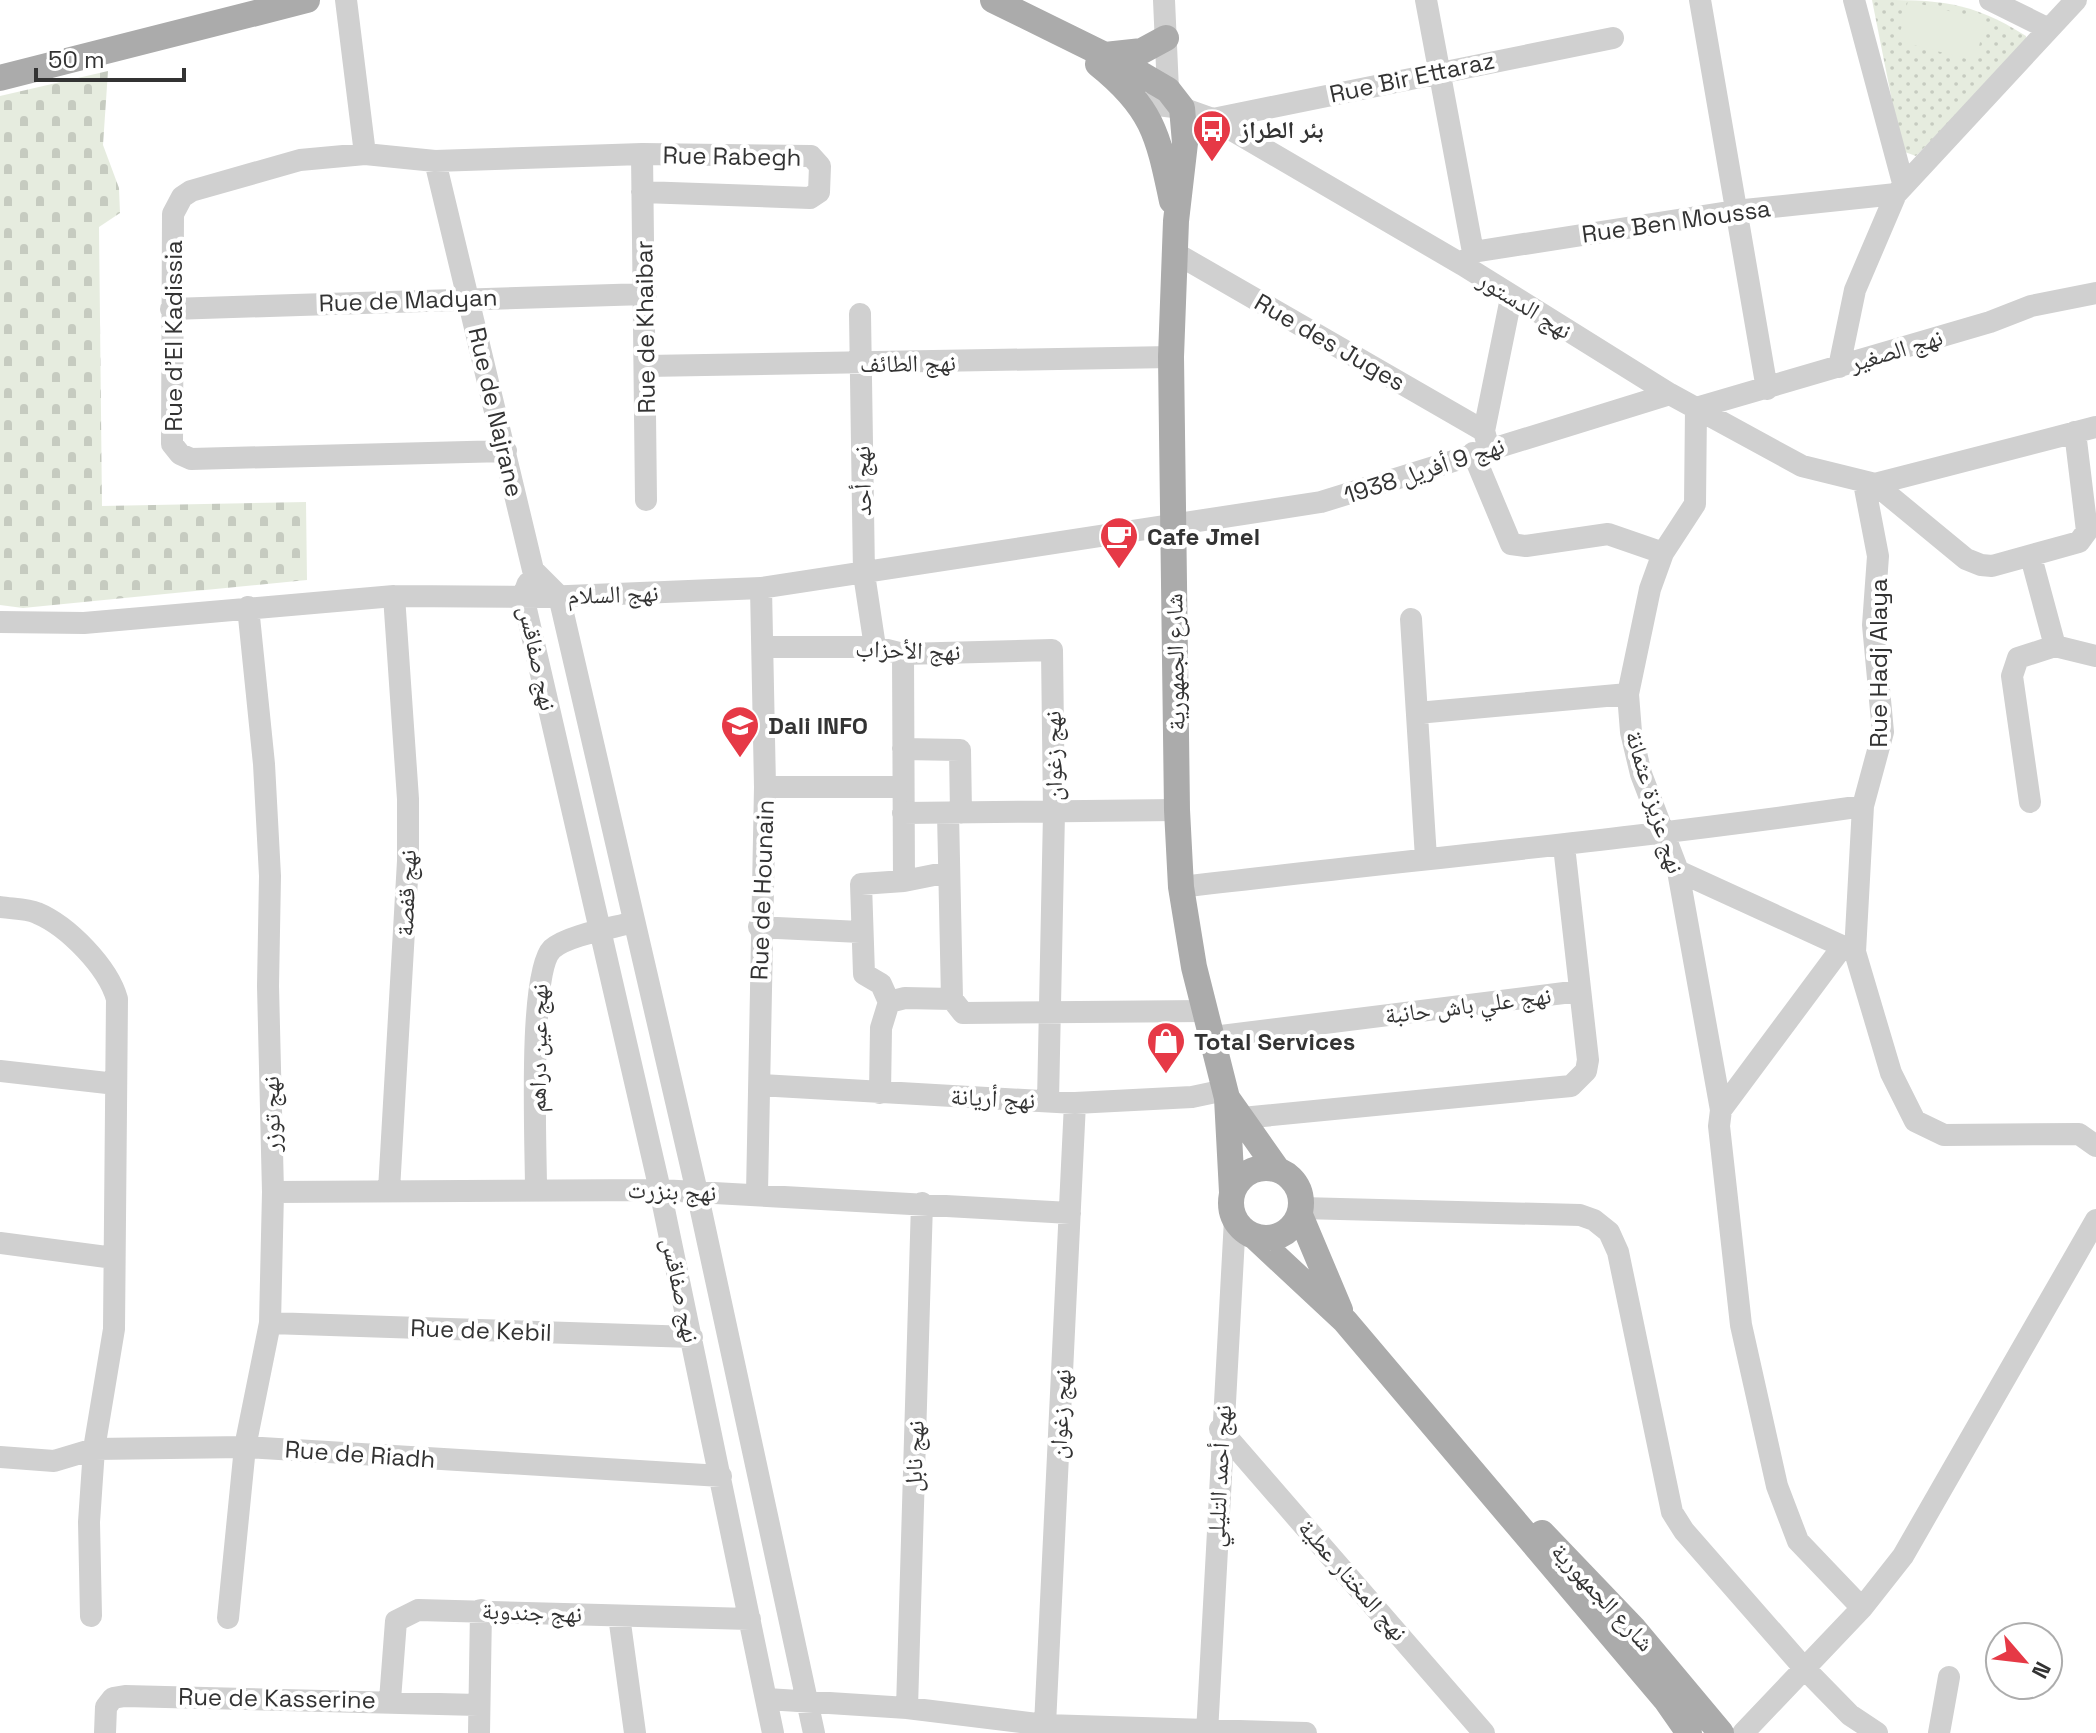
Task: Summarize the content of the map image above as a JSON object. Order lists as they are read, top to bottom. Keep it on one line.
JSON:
{"streets":{"main road":["شارع الجمهورية"],"street":["Rue Bir Ettaraz","Rue Rabegh","Rue Ben Moussa","Rue de Madyan","نهج الدستور","Rue de Khaibar","Rue d'El Kadissia","Rue des Juges","نهج الصغير","نهج الطائف","Rue de Najrane","نهج 9 أفريل 1938","نهج أحد","نهج السلام","نهج الأحزاب","نهج صفاقس","Rue Hadj Alaya","نهج زغوان","نهج عزيزة عثمانة","Rue de Hounain","نهج قفصة","نهج علي باش حانبة","نهج عين دراهم","نهج أريانة","نهج توزر","نهج بنزرت","Rue de Kebil","Rue de Riadh","نهج نابل","نهج أحمد التليلي","نهج المختار عطية","نهج جندوبة","Rue de Kasserine"]},"crossings":[["Rue Bir Ettaraz","نهج الدستور"],["Rue Rabegh","Rue de Khaibar"],["Rue Rabegh","Rue d'El Kadissia"],["Rue Rabegh","Rue de Najrane"],["Rue Ben Moussa","نهج الدستور"],["Rue de Madyan","Rue de Khaibar"],["Rue de Madyan","Rue d'El Kadissia"],["Rue de Madyan","Rue de Najrane"],["نهج الدستور","نهج الصغير"],["نهج الدستور","نهج 9 أفريل 1938"],["نهج الدستور","Rue Hadj Alaya"],["نهج الدستور","نهج عزيزة عثمانة"],["Rue de Khaibar","نهج الطائف"],["Rue d'El Kadissia","Rue de Najrane"],["Rue des Juges","نهج 9 أفريل 1938"],["Rue des Juges","شارع الجمهورية"],["نهج الصغير","نهج عزيزة عثمانة"],["نهج الطائف","نهج أحد"],["نهج الطائف","شارع الجمهورية"],["Rue de Najrane","نهج صفاقس"],["نهج 9 أفريل 1938","نهج السلام"],["نهج 9 أفريل 1938","شارع الجمهورية"],["نهج أحد","نهج السلام"],["نهج أحد","نهج الأحزاب"],["نهج السلام","نهج صفاقس"],["نهج السلام","شارع الجمهورية"],["نهج السلام","Rue de Hounain"],["نهج السلام","نهج قفصة"],["نهج السلام","نهج توزر"],["نهج الأحزاب","نهج زغوان"],["نهج الأحزاب","Rue de Hounain"],["نهج صفاقس","نهج عين دراهم"],["نهج صفاقس","نهج بنزرت"],["نهج صفاقس","Rue de Kebil"],["نهج صفاقس","Rue de Riadh"],["نهج صفاقس","نهج جندوبة"],["شارع الجمهورية","نهج علي باش حانبة"],["شارع الجمهورية","نهج أريانة"],["نهج زغوان","نهج أريانة"],["نهج زغوان","نهج بنزرت"],["Rue de Hounain","نهج أريانة"],["Rue de Hounain","نهج بنزرت"],["نهج قفصة","نهج بنزرت"],["نهج علي باش حانبة","نهج أريانة"],["نهج عين دراهم","نهج بنزرت"],["نهج توزر","نهج بنزرت"],["نهج توزر","Rue de Kebil"],["نهج توزر","Rue de Riadh"],["نهج بنزرت","نهج نابل"],["نهج أحمد التليلي","نهج المختار عطية"],["نهج جندوبة","Rue de Kasserine"]],"places":{"bus stop":["بئر الطراز"],"cafe":["Cafe Jmel"],"school or university":["Dali INFO"],"shop":["Total Services"]},"scale_bar":"50 m","north":"bottom right"}
